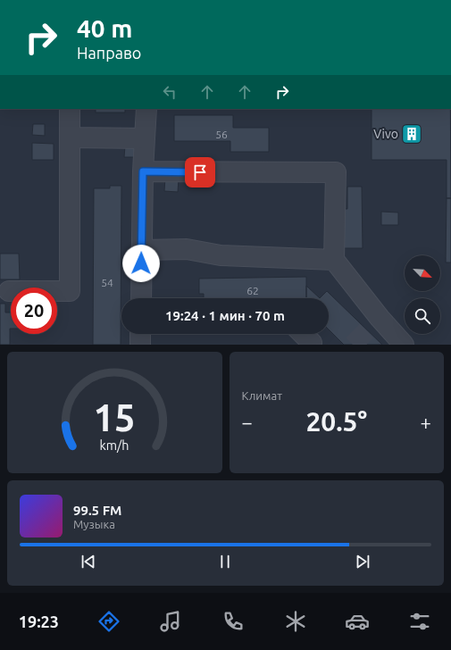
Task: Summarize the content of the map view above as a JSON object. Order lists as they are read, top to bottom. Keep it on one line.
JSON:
{"places":{"building":["Vivo"]},"house_numbers":["56","54","62"],"north":"bottom right","page":{"turn":["40 m","Направо"],"limit":"20","trip":"19:24 · 1 мин · 70 m","tile":"Климат","heat":["−","20.5°","+"],"song":["99.5 FM","Музыка"],"tabs":"19:23","gauge":["15","km/h"]}}
